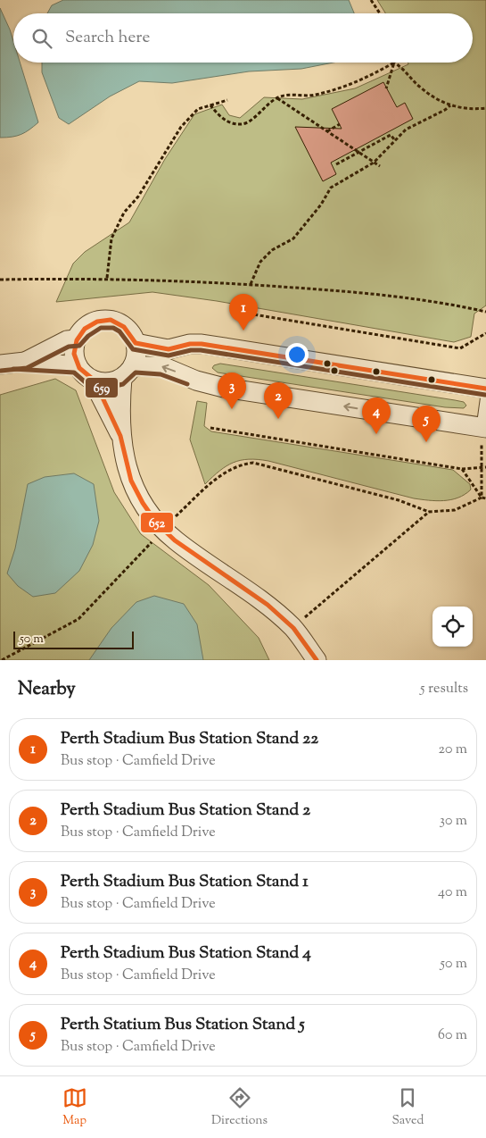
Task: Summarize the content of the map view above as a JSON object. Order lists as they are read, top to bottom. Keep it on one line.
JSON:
{"lines":["transit line 652","transit line 659"],"scale_bar":"50 m","page":{"search":"Search here","pins":["1","3","2","4","5"],"scale":"50 m","heading":["Nearby","5 results"],"list":[{"mark":"1","name":"Perth Stadium Bus Station Stand 22","note":"Bus stop · Camfield Drive","value":"20 m"},{"mark":"2","name":"Perth Stadium Bus Station Stand 2","note":"Bus stop · Camfield Drive","value":"30 m"},{"mark":"3","name":"Perth Stadium Bus Station Stand 1","note":"Bus stop · Camfield Drive","value":"40 m"},{"mark":"4","name":"Perth Stadium Bus Station Stand 4","note":"Bus stop · Camfield Drive","value":"50 m"},{"mark":"5","name":"Perth Statium Bus Station Stand 5","note":"Bus stop · Camfield Drive","value":"60 m"}],"nav":["Map","Directions","Saved"]}}
